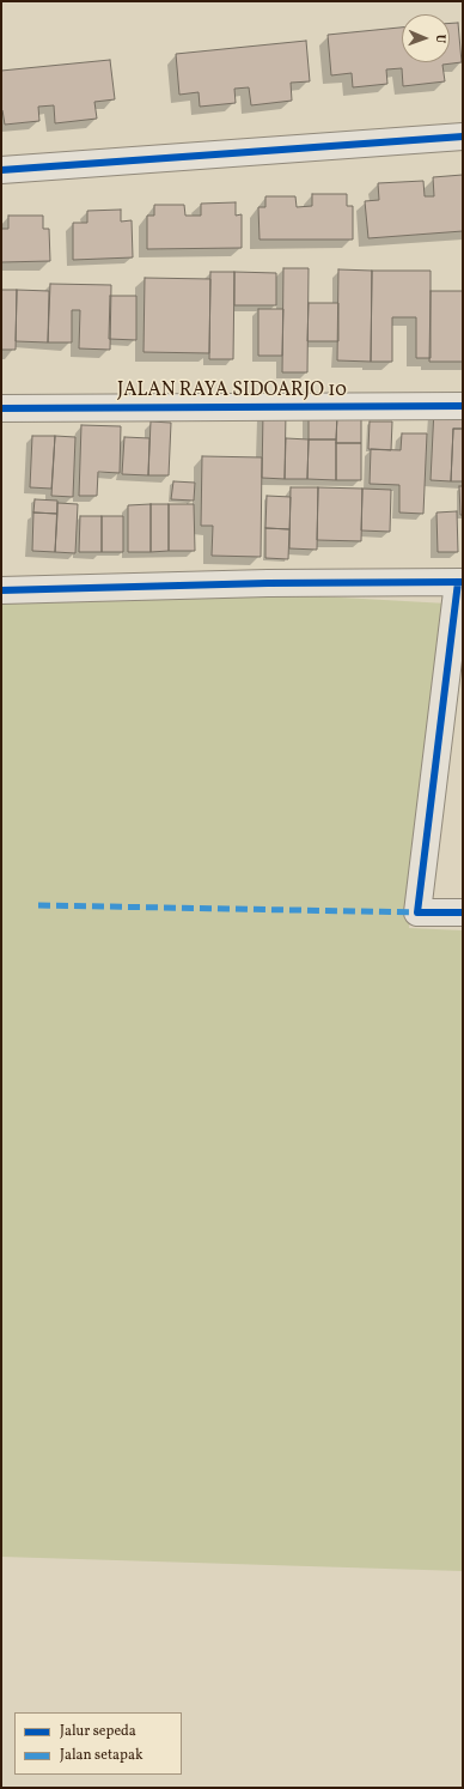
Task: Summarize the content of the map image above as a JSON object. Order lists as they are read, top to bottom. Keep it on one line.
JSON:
{"streets":{"street":["JALAN RAYA SIDOARJO 10"]},"legend":["Jalur sepeda","Jalan setapak"],"north":"right"}
